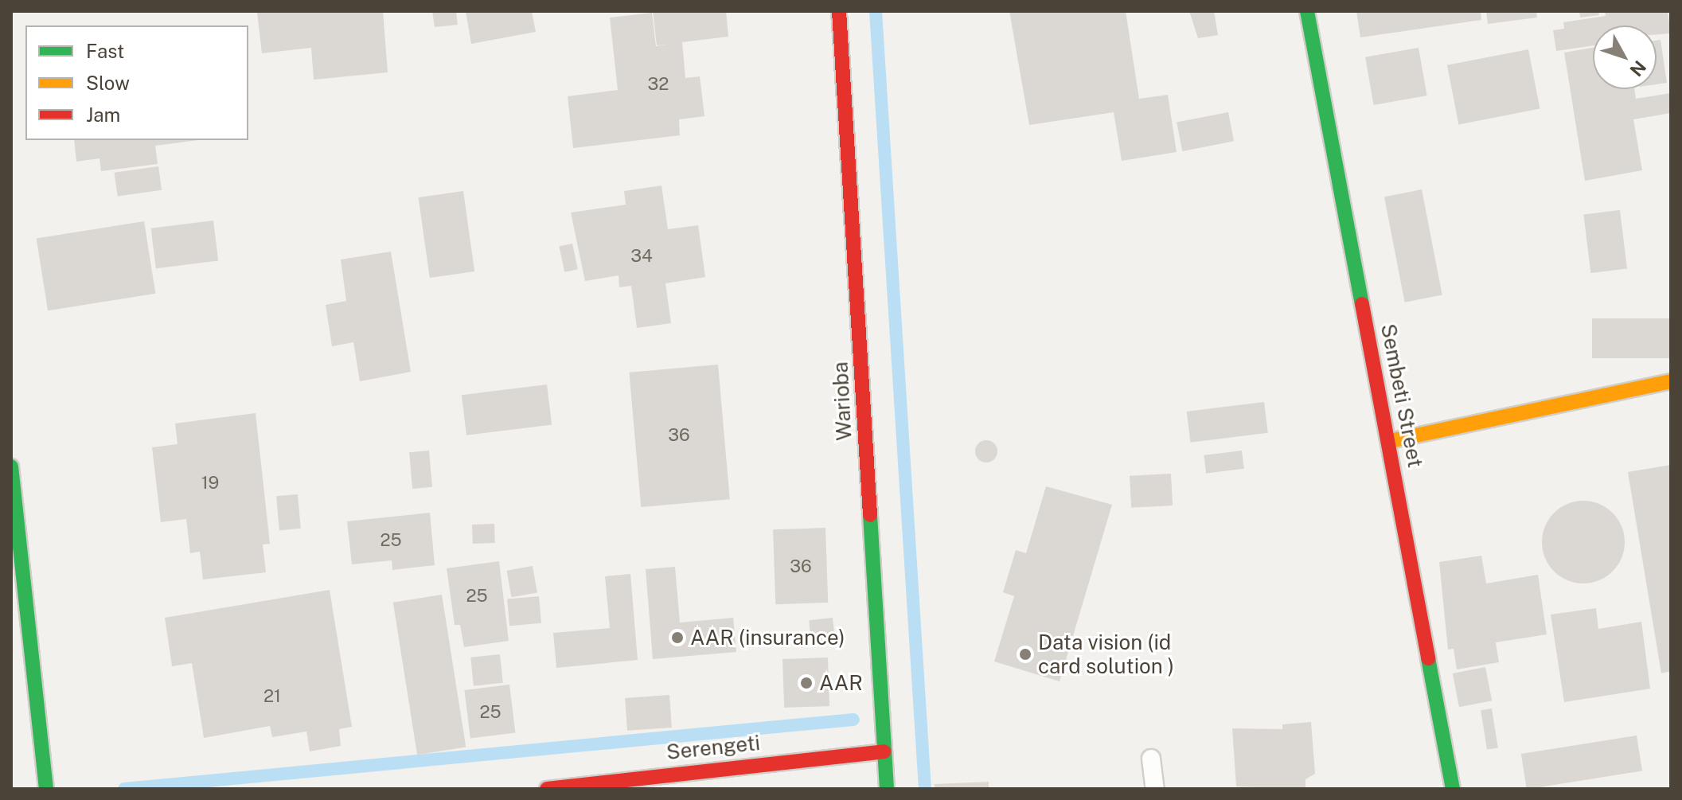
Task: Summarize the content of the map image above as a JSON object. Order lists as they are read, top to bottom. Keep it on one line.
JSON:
{"streets":{"street":["Sembeti Street","Warioba","Serengeti"]},"crossings":[["Warioba","Serengeti"]],"places":["AAR (insurance)","Data vision (id card solution )","AAR"],"house_numbers":["32","34","36","19","25","36","25","21","25"],"legend":["Fast","Slow","Jam"],"north":"bottom right"}
